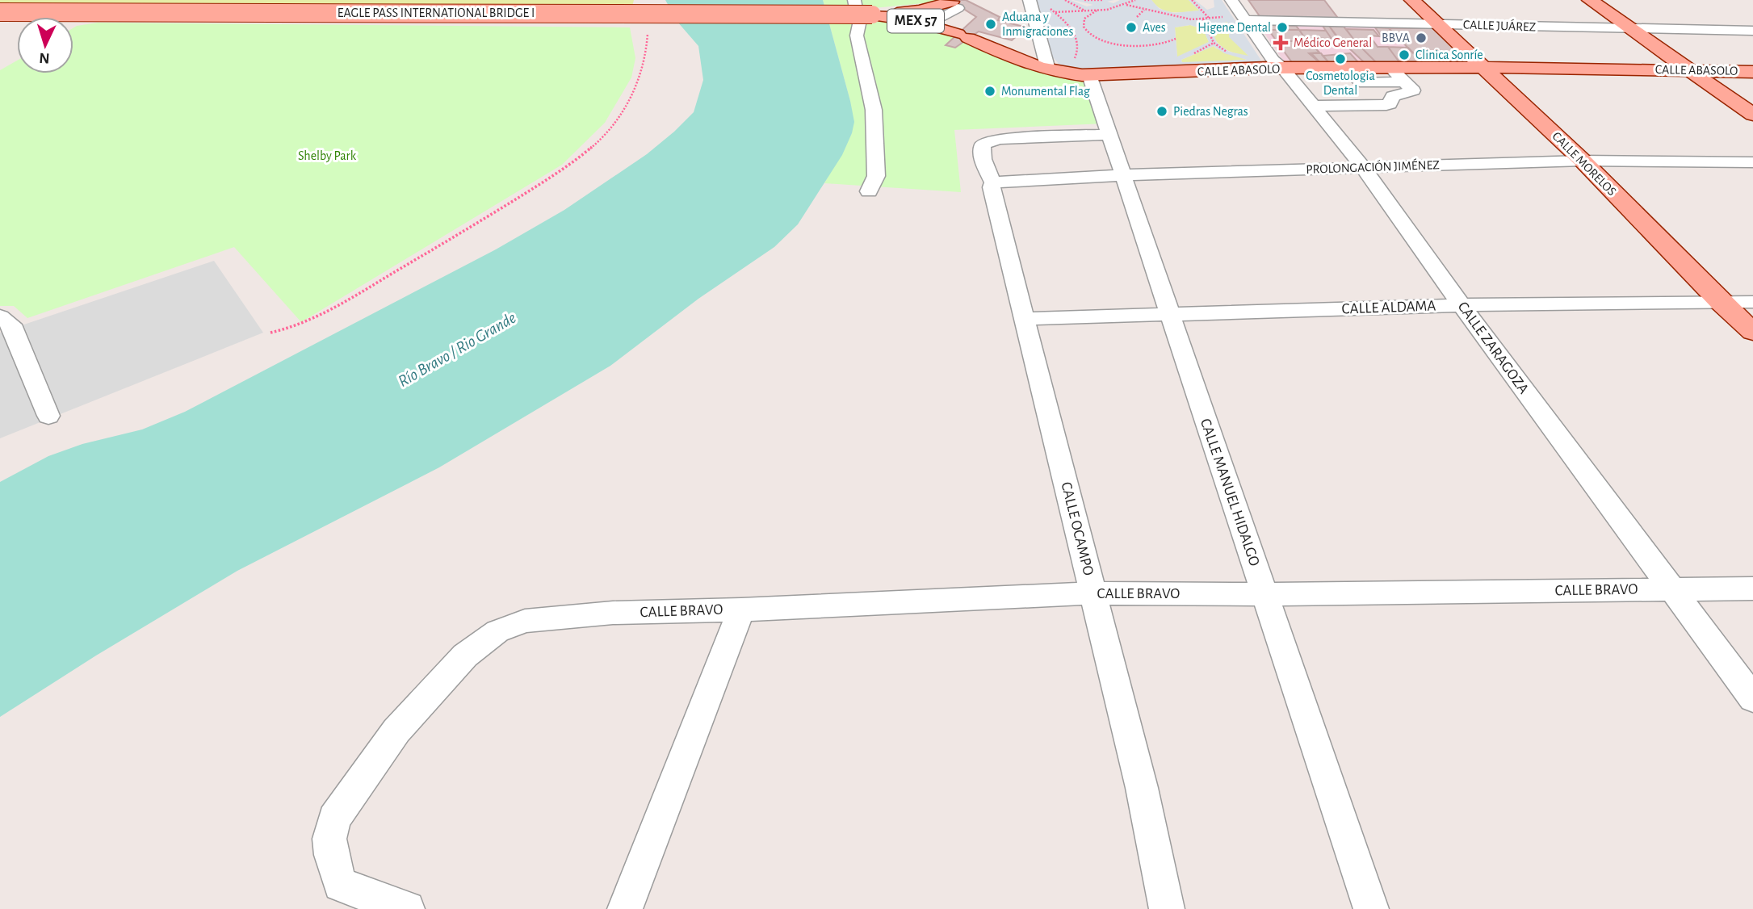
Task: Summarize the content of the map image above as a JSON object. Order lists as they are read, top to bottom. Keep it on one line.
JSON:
{"streets":{"main road":["EAGLE PASS INTERNATIONAL BRIDGE I","MEX 57","CALLE ABASOLO","CALLE MORELOS"],"street":["CALLE JUÁREZ","PROLONGACIÓN JIMÉNEZ","CALLE ALDAMA","CALLE ZARAGOZA","CALLE MANUEL HIDALGO","CALLE OCAMPO","CALLE BRAVO"]},"crossings":[["EAGLE PASS INTERNATIONAL BRIDGE I","MEX 57"],["EAGLE PASS INTERNATIONAL BRIDGE I","CALLE ABASOLO"],["MEX 57","CALLE ABASOLO"],["CALLE JUÁREZ","CALLE MORELOS"],["CALLE JUÁREZ","CALLE ZARAGOZA"],["CALLE ABASOLO","CALLE MORELOS"],["CALLE ABASOLO","CALLE ZARAGOZA"],["CALLE ABASOLO","CALLE MANUEL HIDALGO"],["CALLE MORELOS","PROLONGACIÓN JIMÉNEZ"],["CALLE MORELOS","CALLE ALDAMA"],["PROLONGACIÓN JIMÉNEZ","CALLE ZARAGOZA"],["PROLONGACIÓN JIMÉNEZ","CALLE MANUEL HIDALGO"],["PROLONGACIÓN JIMÉNEZ","CALLE OCAMPO"],["CALLE ALDAMA","CALLE ZARAGOZA"],["CALLE ALDAMA","CALLE MANUEL HIDALGO"],["CALLE ALDAMA","CALLE OCAMPO"],["CALLE ZARAGOZA","CALLE BRAVO"],["CALLE MANUEL HIDALGO","CALLE OCAMPO"],["CALLE MANUEL HIDALGO","CALLE BRAVO"],["CALLE OCAMPO","CALLE BRAVO"]],"water":["Río Bravo / Rio Grande"],"parks":["Shelby Park"],"places":{"other":["Aduana y Inmigraciones","Aves","Higene Dental","BBVA","Clinica Sonríe","Cosmetologia Dental","Monumental Flag","Piedras Negras"],"health":["Médico General"]},"north":"bottom"}
